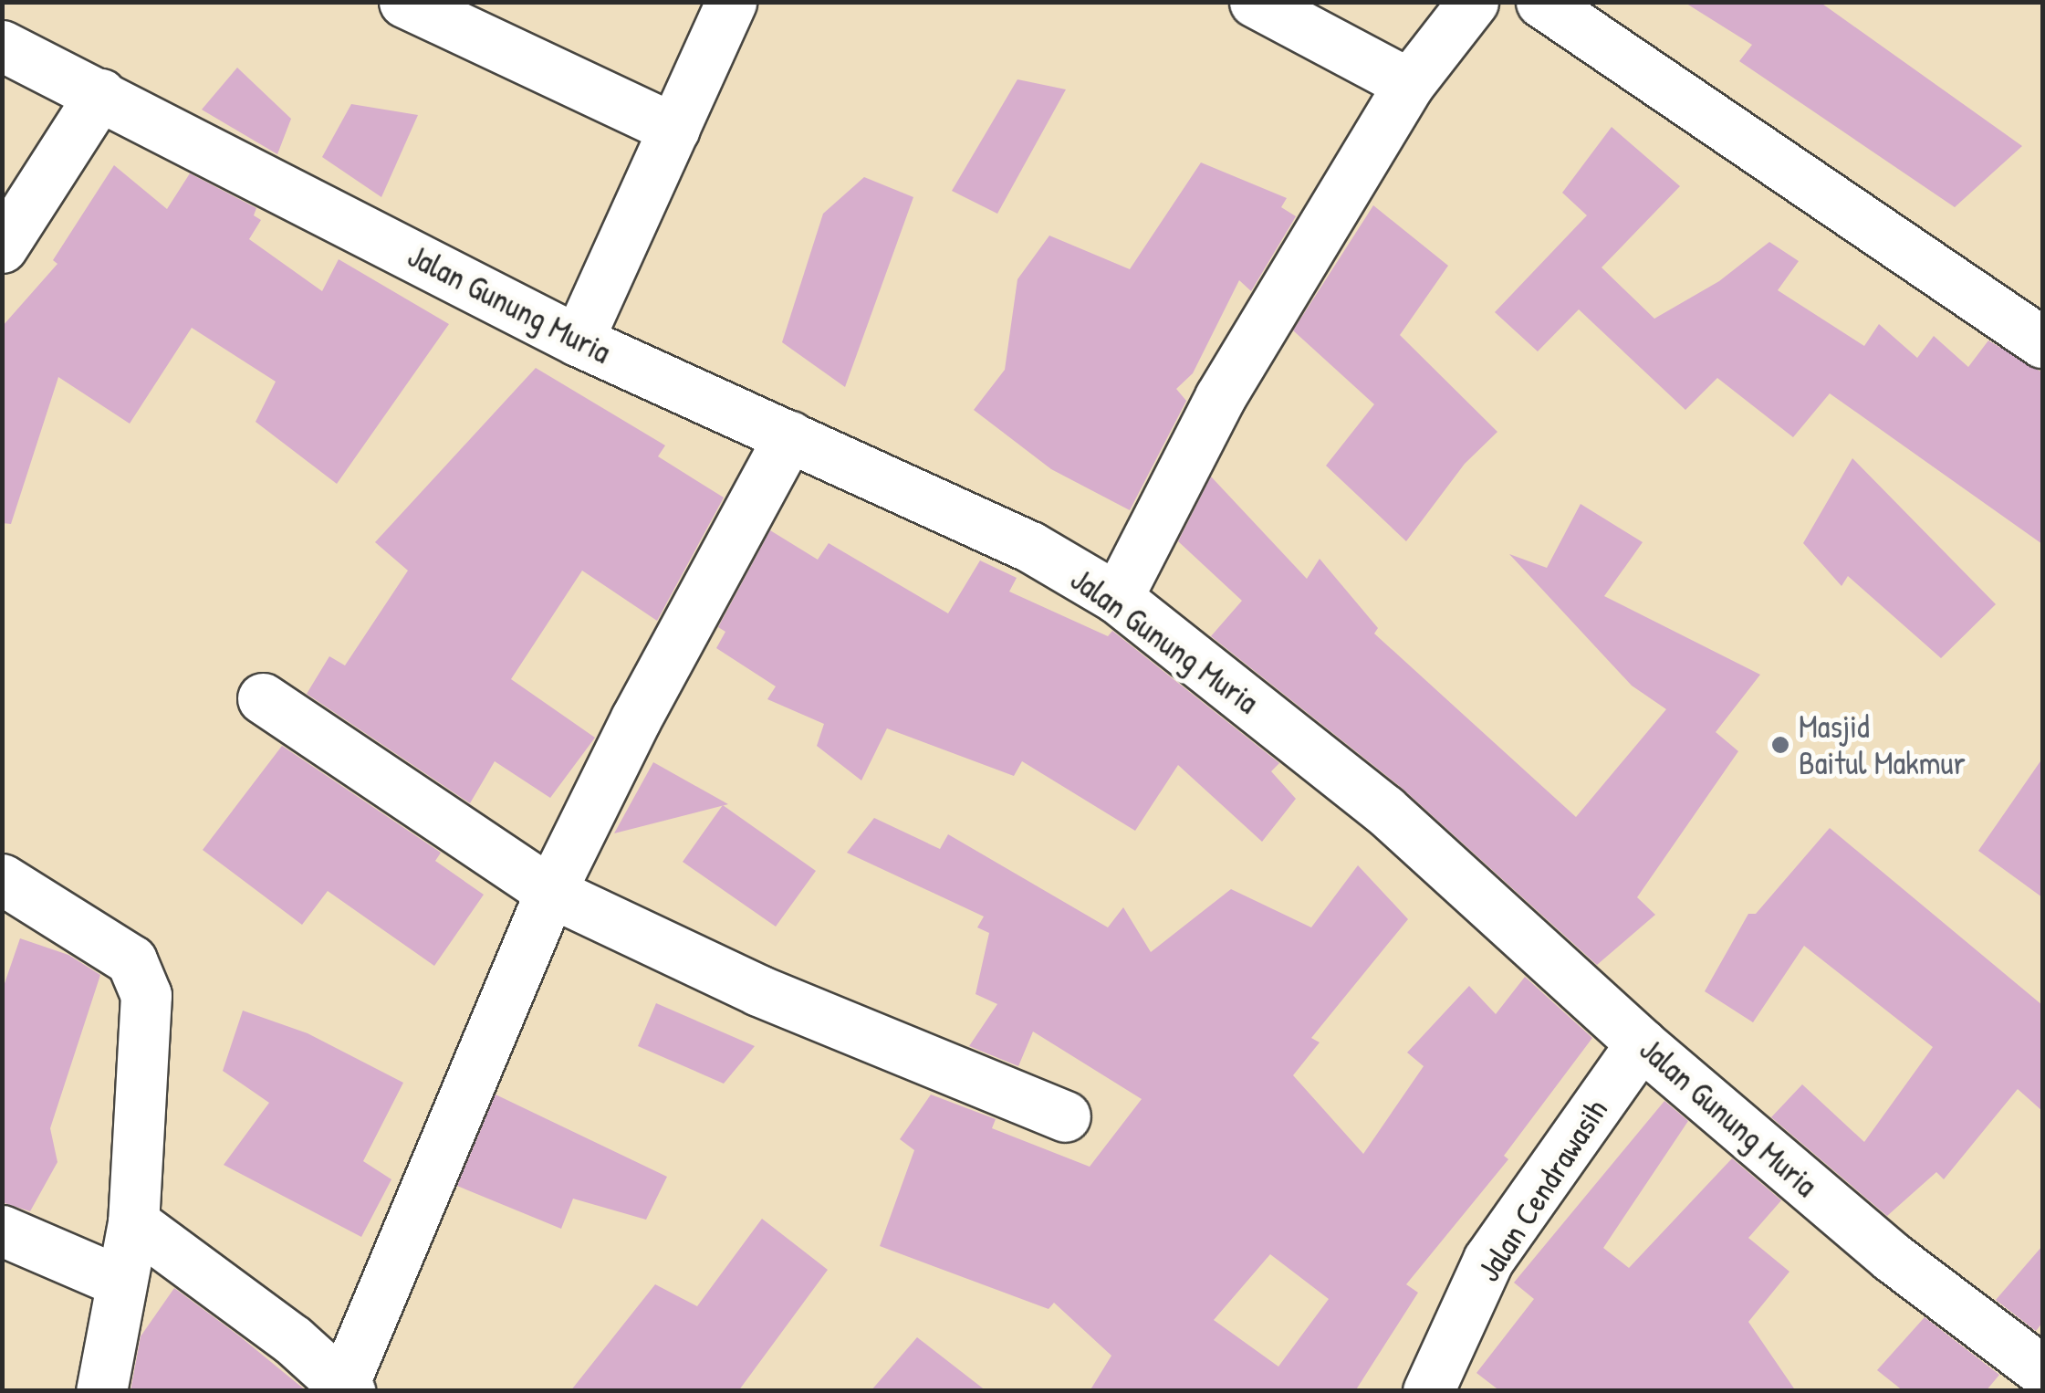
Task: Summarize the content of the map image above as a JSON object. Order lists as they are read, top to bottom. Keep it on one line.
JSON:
{"streets":{"street":["Jalan Gunung Muria","Jalan Cendrawasih"]},"crossings":[["Jalan Gunung Muria","Jalan Cendrawasih"]],"places":["Masjid Baitul Makmur"]}
